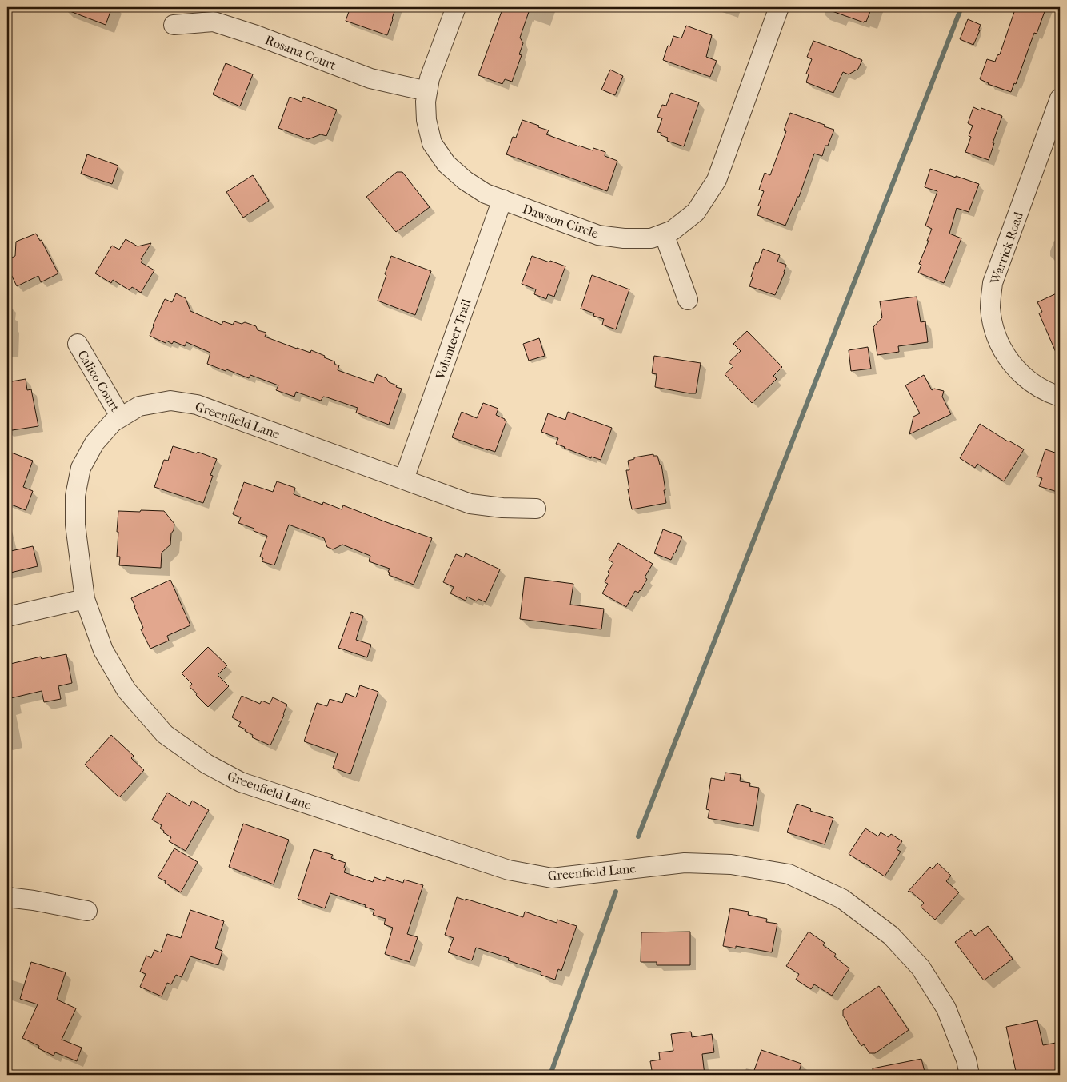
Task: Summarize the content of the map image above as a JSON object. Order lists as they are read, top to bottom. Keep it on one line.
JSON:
{"streets":{"street":["Rosana Court","Dawson Circle","Warrick Road","Volunteer Trail","Calico Court","Greenfield Lane"]},"crossings":[["Rosana Court","Dawson Circle"],["Dawson Circle","Volunteer Trail"],["Volunteer Trail","Greenfield Lane"],["Calico Court","Greenfield Lane"]]}
